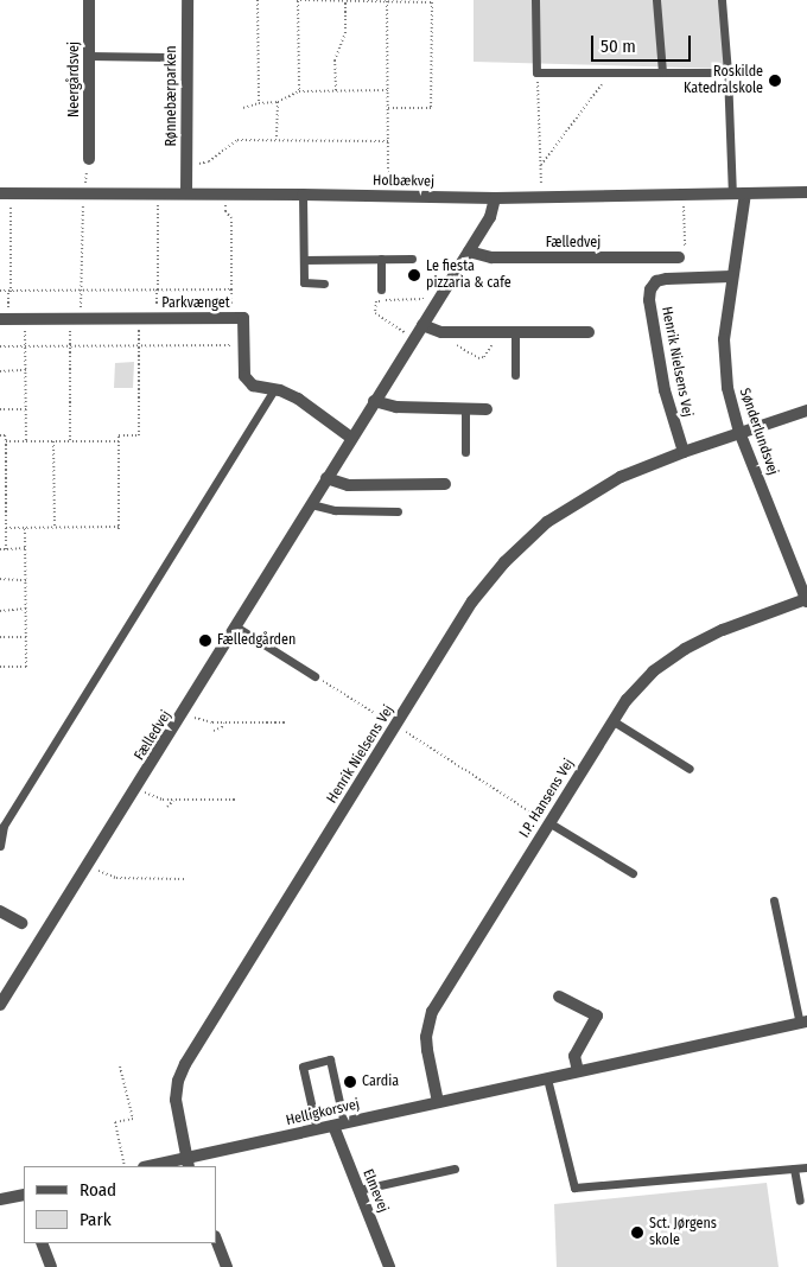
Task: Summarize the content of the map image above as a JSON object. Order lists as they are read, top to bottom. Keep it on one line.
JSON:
{"streets":{"street":["Neergårdsvej","Rønnebærparken","Holbækvej","Fælledvej","Parkvænget","Henrik Nielsens Vej","Sønderlundsvej","I.P. Hansens Vej","Helligkorsvej","Elmevej"]},"crossings":[["Rønnebærparken","Holbækvej"],["Holbækvej","Fælledvej"],["Holbækvej","Sønderlundsvej"],["Fælledvej","Parkvænget"],["Henrik Nielsens Vej","Sønderlundsvej"],["Henrik Nielsens Vej","Helligkorsvej"],["Sønderlundsvej","I.P. Hansens Vej"],["I.P. Hansens Vej","Helligkorsvej"],["Helligkorsvej","Elmevej"]],"places":["Roskilde Katedralskole","Le fiesta pizzaria & cafe","Fælledgården","Cardia","Sct. Jørgens skole"],"legend":["Road","Park"],"scale_bar":"50 m"}
